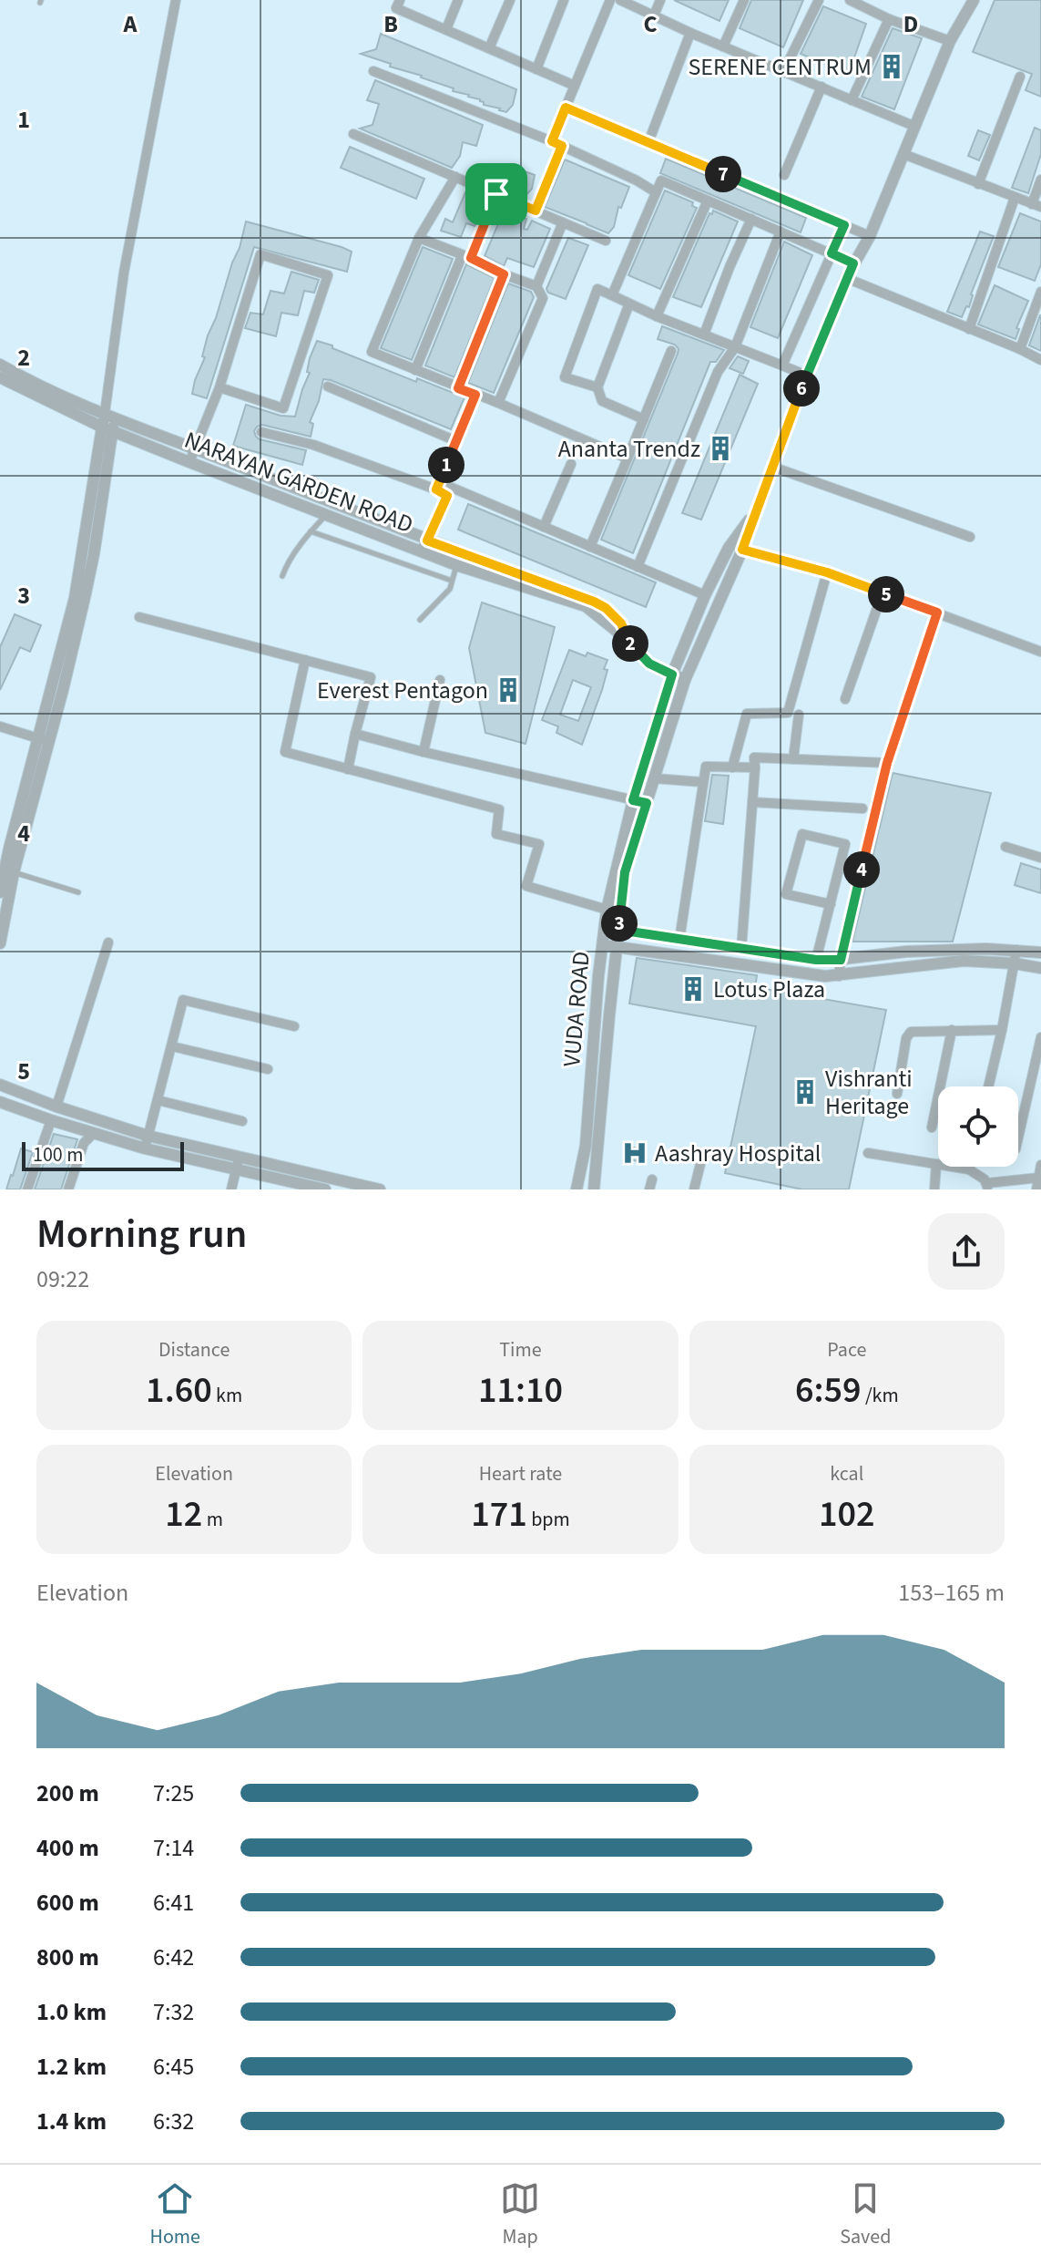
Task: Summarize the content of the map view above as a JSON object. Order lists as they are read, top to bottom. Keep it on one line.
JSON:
{"streets":{"street":["NARAYAN GARDEN ROAD","VUDA ROAD"]},"places":{"building":["SERENE CENTRUM","Ananta Trendz","Everest Pentagon","Lotus Plaza","Vishranti Heritage"],"hospital":["Aashray Hospital"]},"scale_bar":"100 m","page":{"pins":["7","6","1","5","2","4","3"],"scale":"100 m","heading":["Morning run","09:22"],"stats":[["Distance","1.60 km"],["Time","11:10"],["Pace","6:59 /km"],["Elevation","12 m"],["Heart rate","171 bpm"],["kcal","102"]],"chart":["Elevation","153–165 m"],"list":[{"name":"200 m","note":"7:25"},{"name":"400 m","note":"7:14"},{"name":"600 m","note":"6:41"},{"name":"800 m","note":"6:42"},{"name":"1.0 km","note":"7:32"},{"name":"1.2 km","note":"6:45"},{"name":"1.4 km","note":"6:32"}],"tabs":["Home","Map","Saved"]},"grid":{"columns":["A","B","C","D"],"rows":["1","2","3","4","5"]}}
